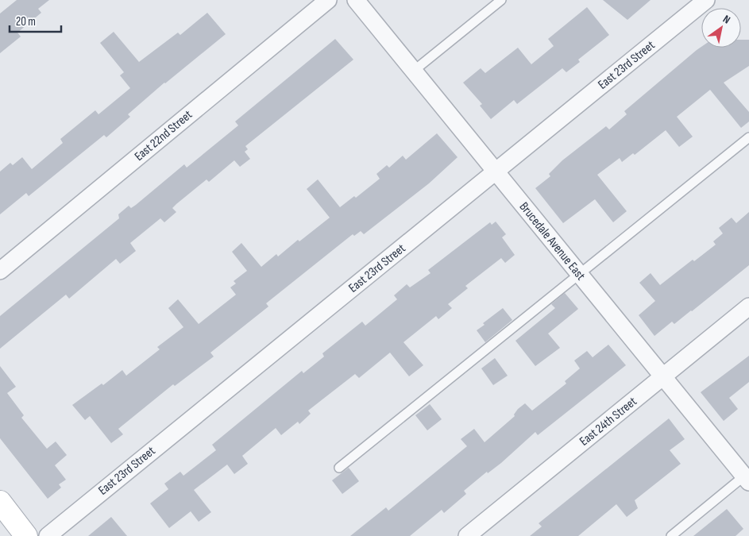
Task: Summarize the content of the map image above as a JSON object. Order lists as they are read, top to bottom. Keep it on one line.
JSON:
{"streets":{"street":["East 23rd Street","East 22nd Street","Brucedale Avenue East","East 24th Street"]},"crossings":[["East 23rd Street","Brucedale Avenue East"],["Brucedale Avenue East","East 24th Street"]],"scale_bar":"20 m","north":"top right"}
